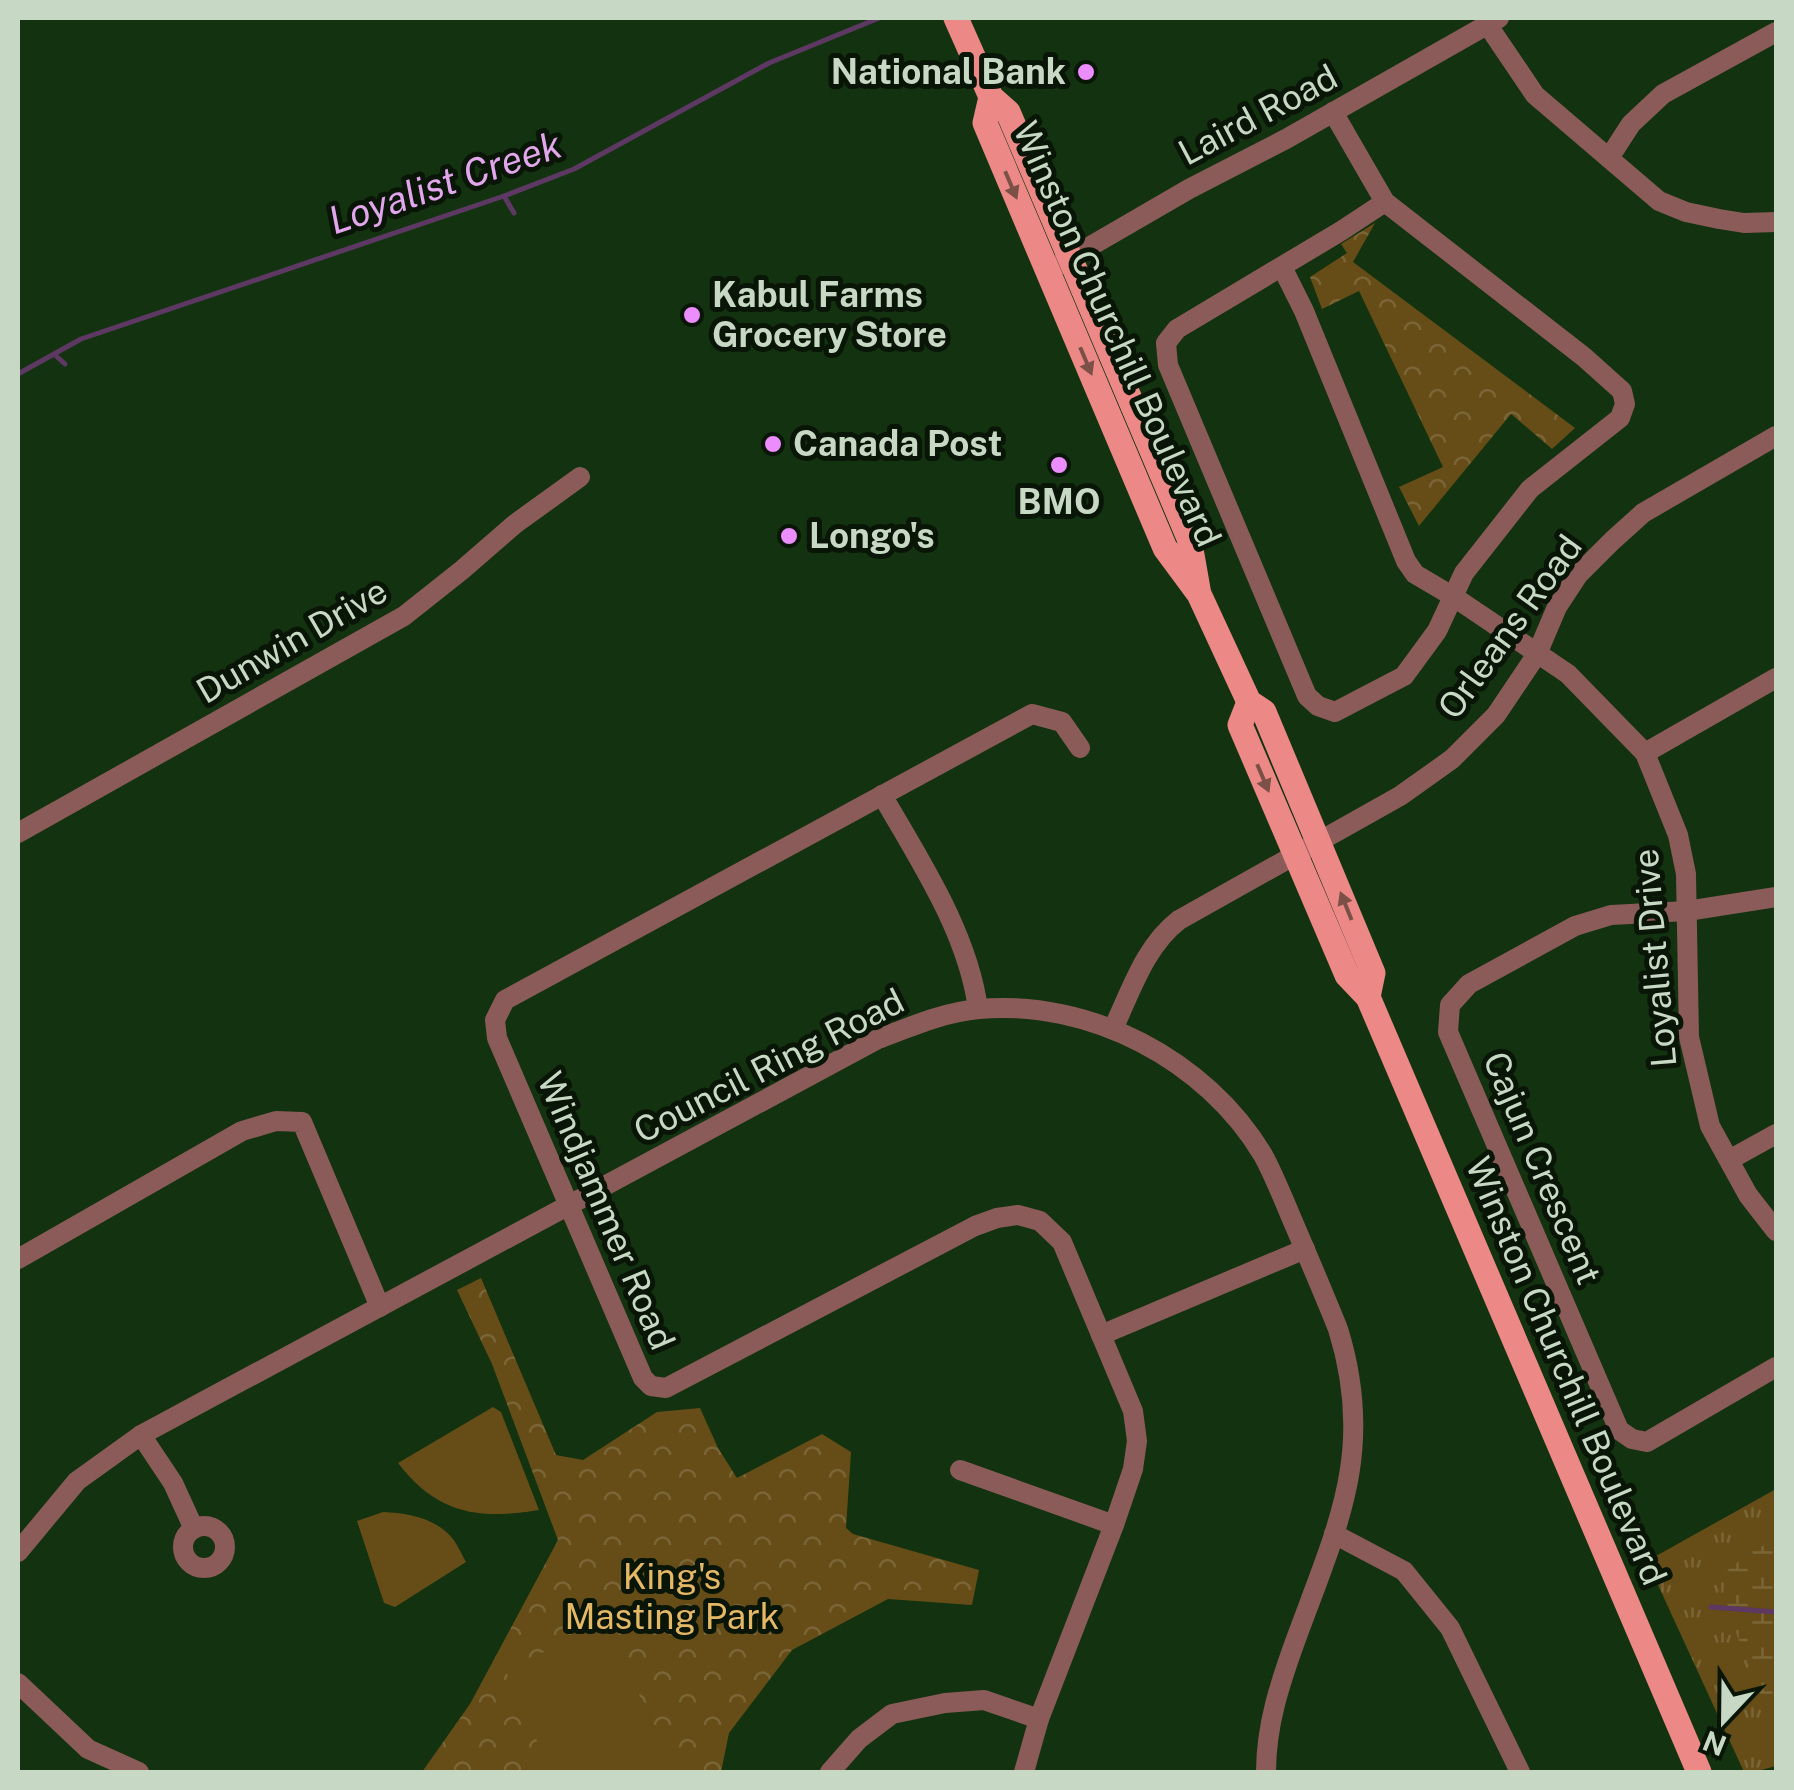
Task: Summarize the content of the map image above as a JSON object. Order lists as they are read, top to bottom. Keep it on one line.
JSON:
{"streets":{"main road":["Winston Churchill Boulevard"],"street":["Laird Road","Orleans Road","Dunwin Drive","Loyalist Drive","Council Ring Road","Cajun Crescent","Windjammer Road"]},"crossings":[["Laird Road","Winston Churchill Boulevard"],["Winston Churchill Boulevard","Orleans Road"],["Orleans Road","Loyalist Drive"],["Orleans Road","Council Ring Road"],["Loyalist Drive","Cajun Crescent"],["Council Ring Road","Windjammer Road"]],"water":["Loyalist Creek"],"parks":["King's Masting Park"],"places":["National Bank","Kabul Farms Grocery Store","Canada Post","BMO","Longo's"],"north":"bottom"}
